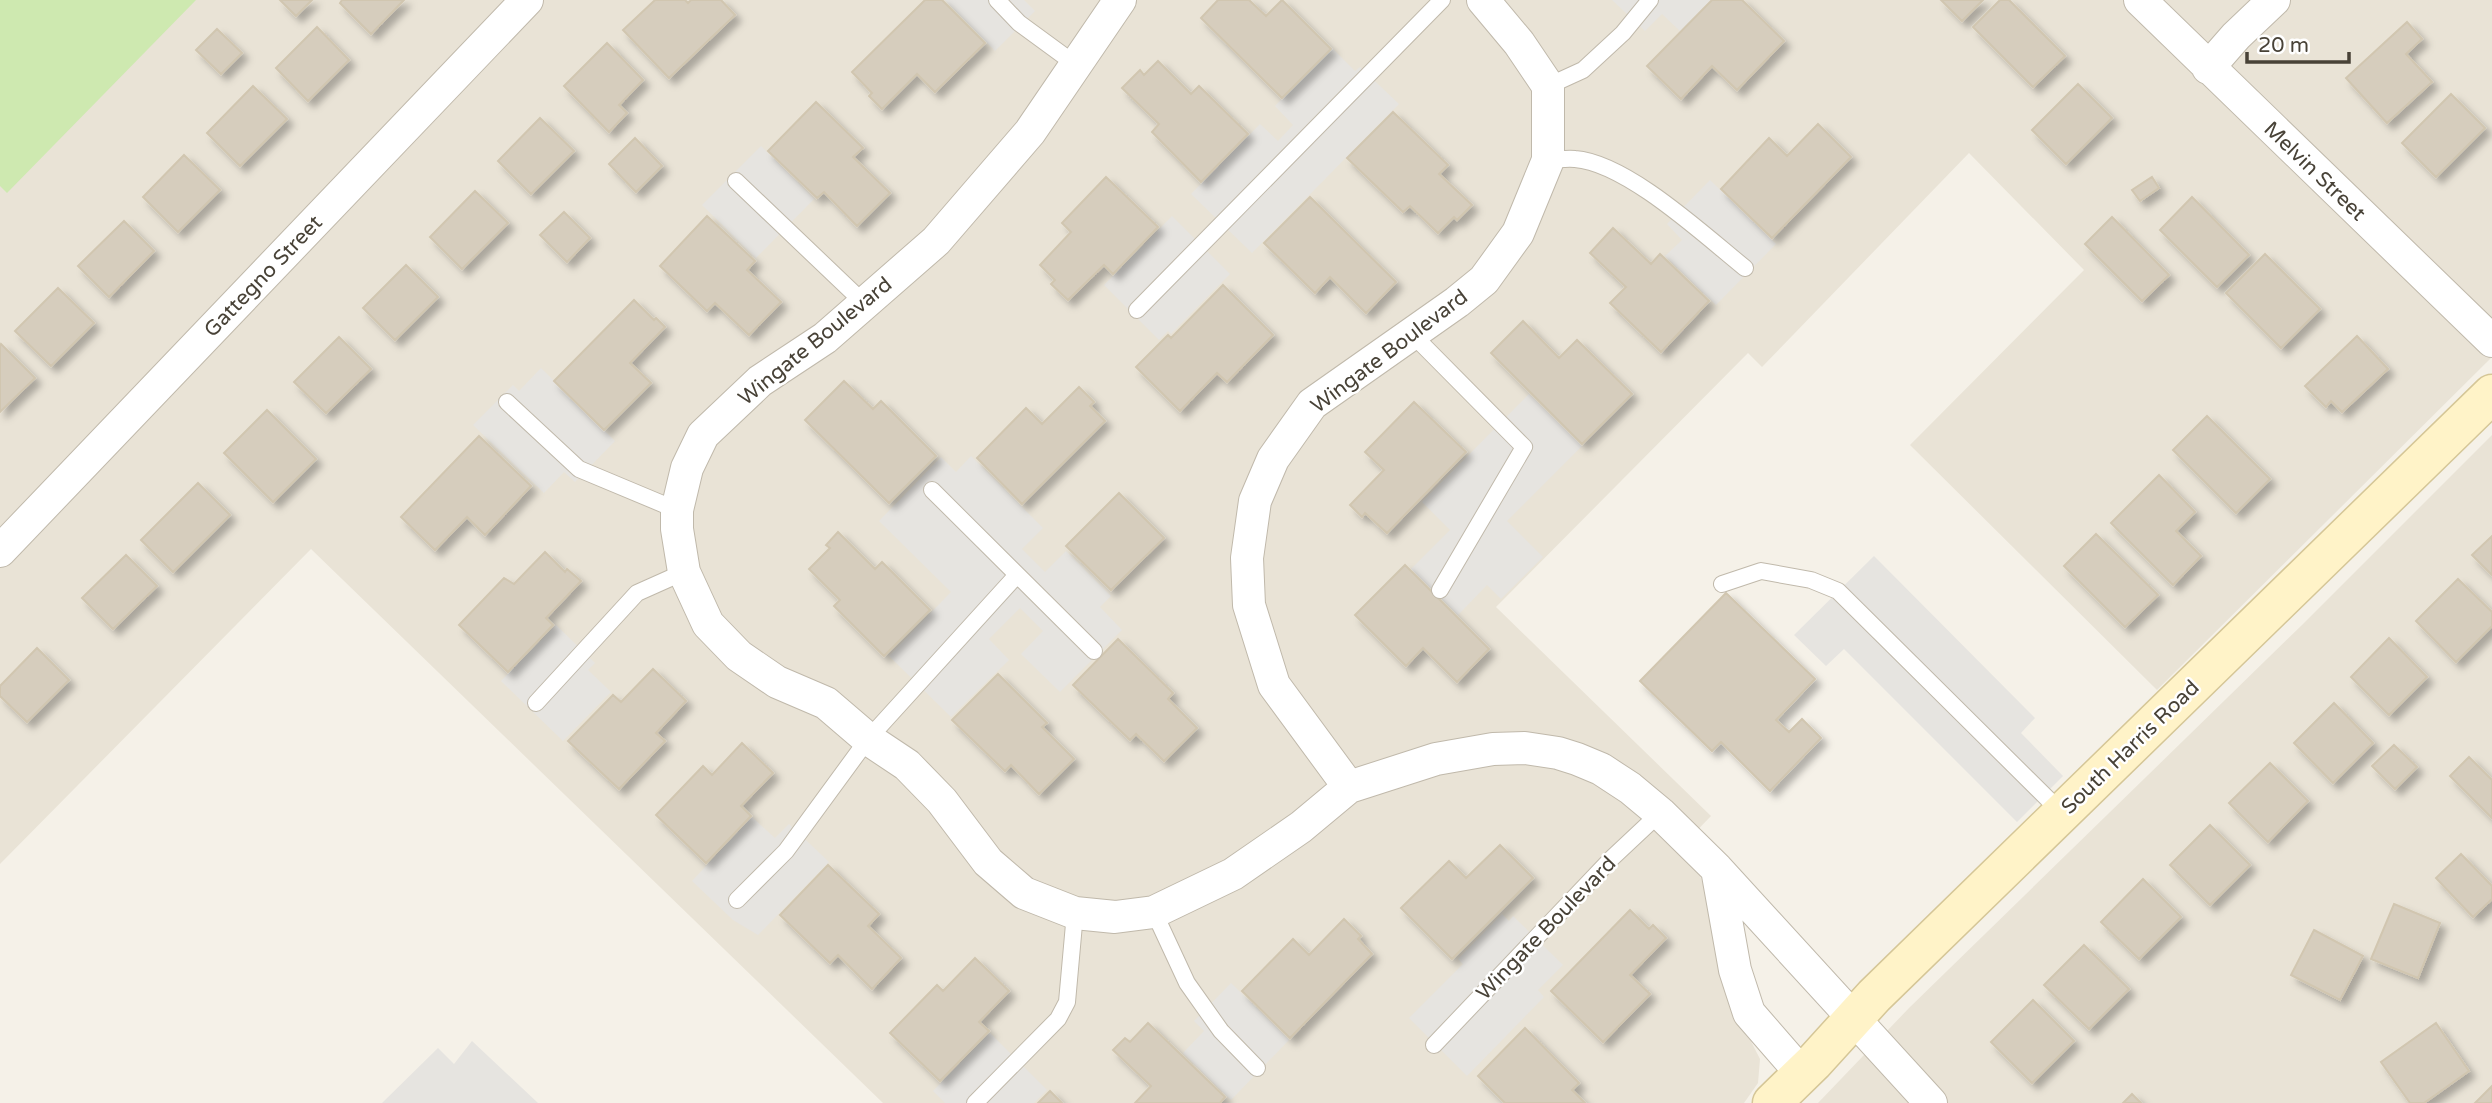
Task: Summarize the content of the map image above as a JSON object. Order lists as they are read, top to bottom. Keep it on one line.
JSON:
{"streets":{"main road":["South Harris Road"],"street":["Melvin Street","Gattegno Street","Wingate Boulevard"]},"crossings":[["Wingate Boulevard","South Harris Road"]],"scale_bar":"20 m"}
